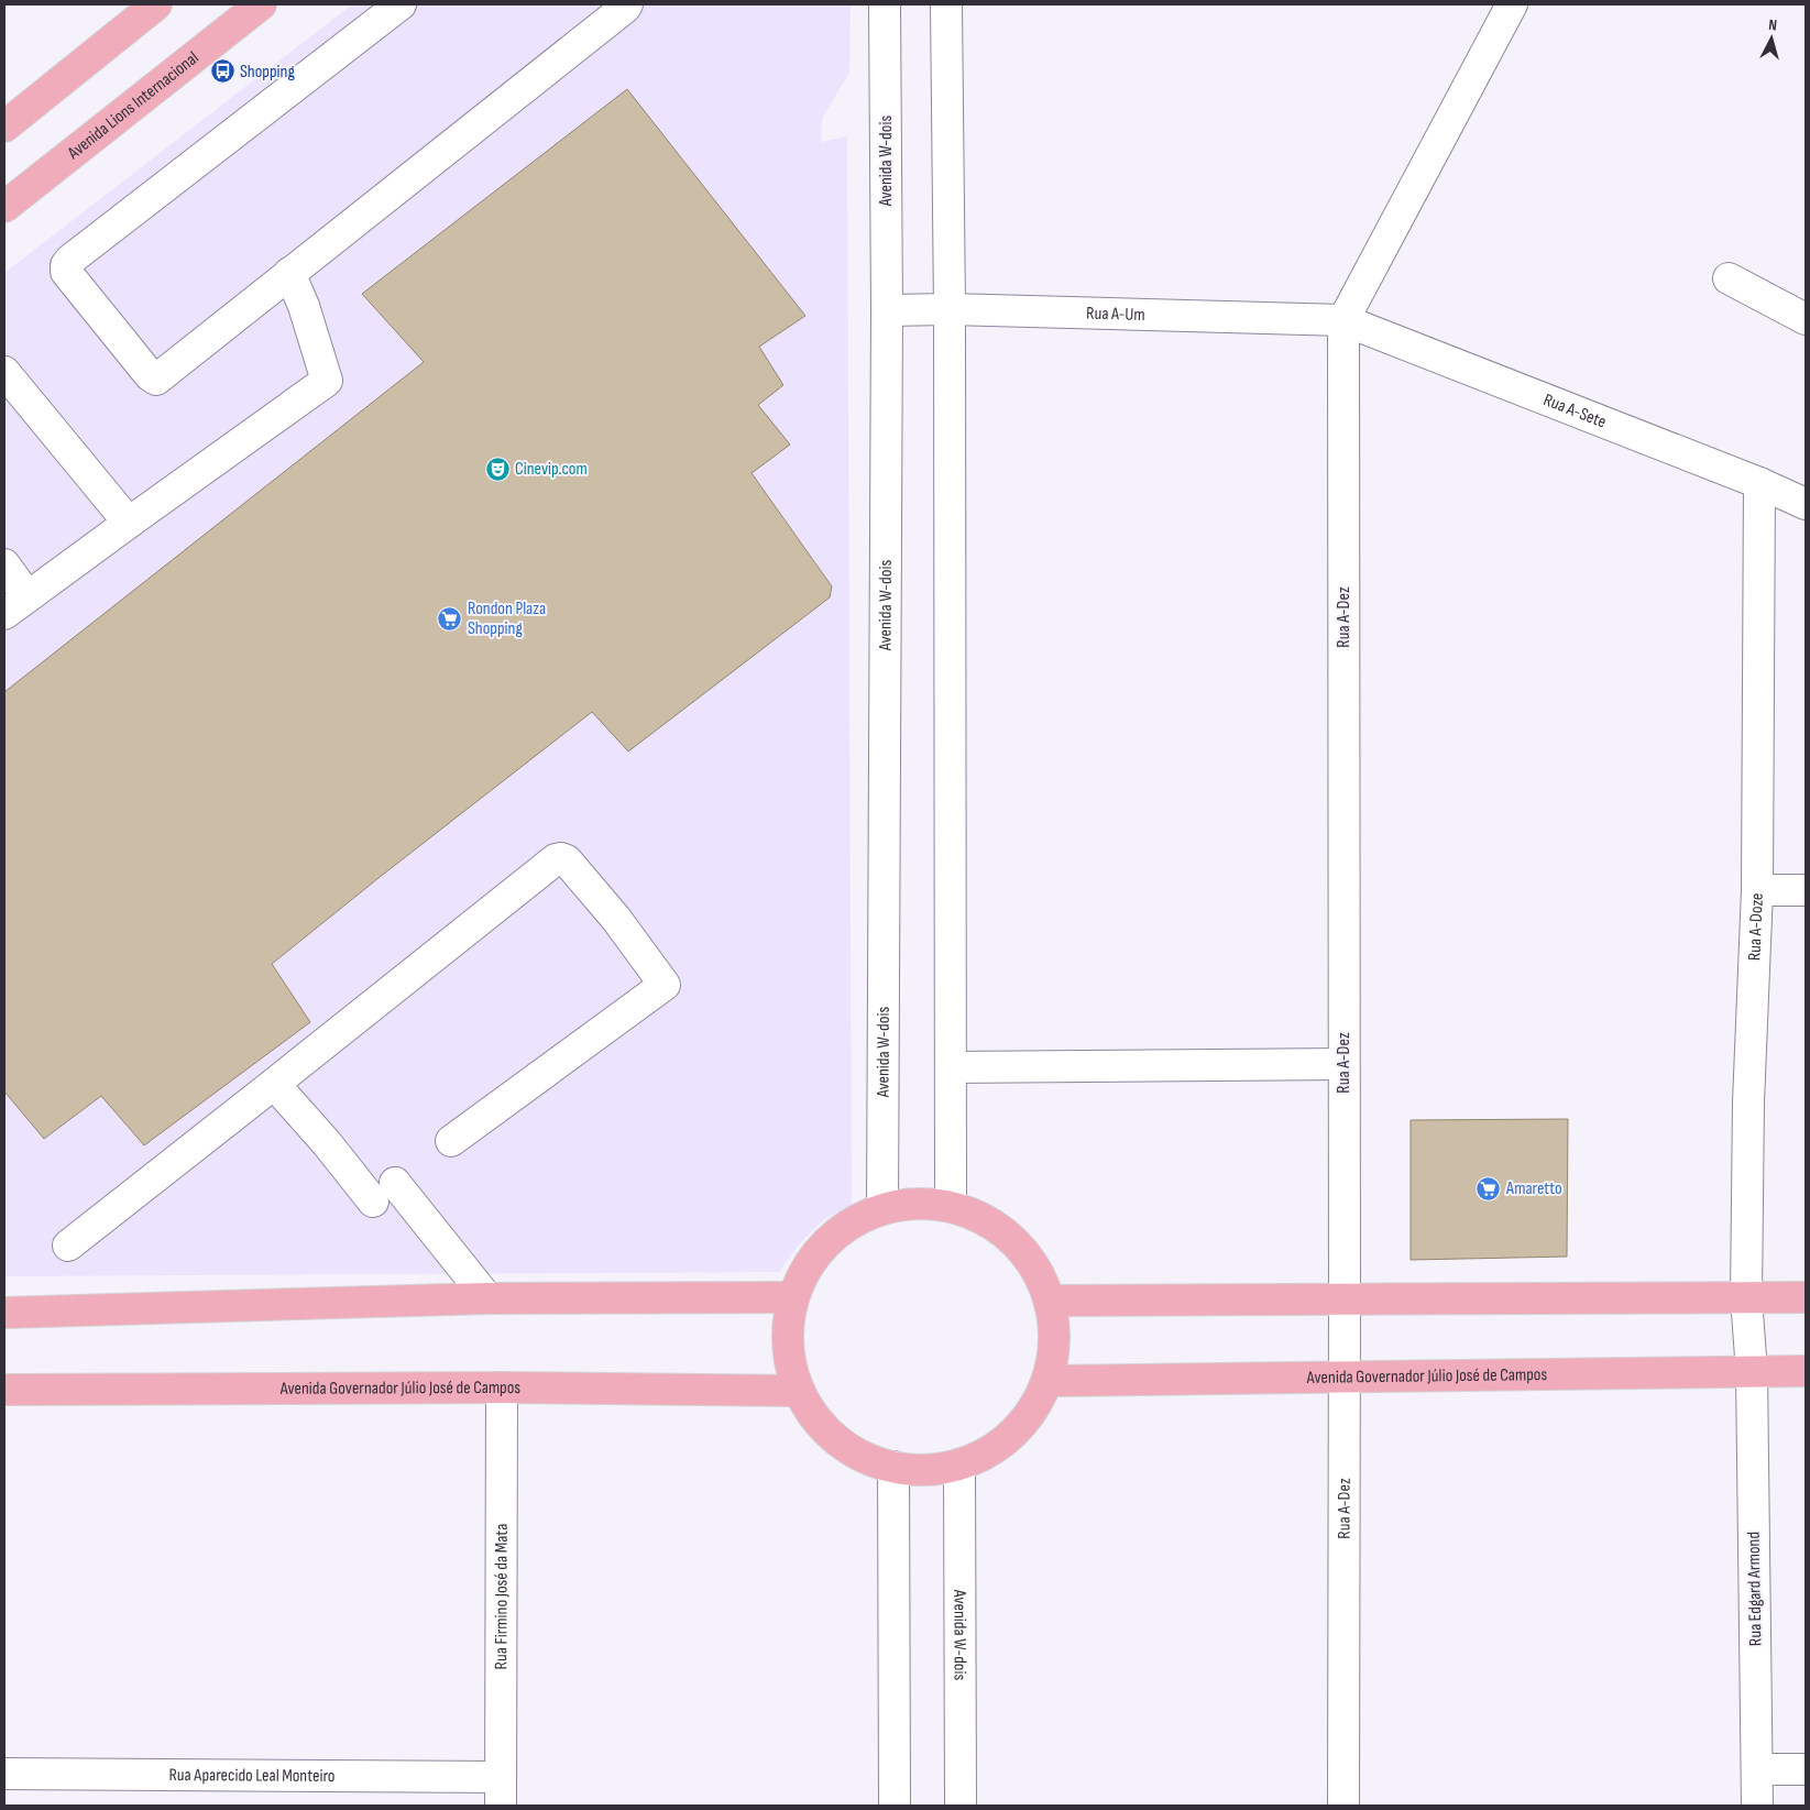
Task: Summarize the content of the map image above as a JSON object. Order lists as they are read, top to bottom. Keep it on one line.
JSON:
{"streets":{"main road":["Avenida Lions Internacional","Avenida Governador Júlio José de Campos"],"street":["Avenida W-dois","Rua A-Um","Rua A-Sete","Rua A-Dez","Rua A-Doze","Rua Edgard Armond","Rua Firmino José da Mata","Rua Aparecido Leal Monteiro"]},"crossings":[["Avenida W-dois","Rua A-Um"],["Rua A-Um","Rua A-Sete"],["Rua A-Um","Rua A-Dez"],["Rua A-Sete","Rua A-Dez"],["Rua A-Sete","Rua A-Doze"],["Rua A-Dez","Avenida Governador Júlio José de Campos"],["Rua A-Doze","Avenida Governador Júlio José de Campos"],["Rua A-Doze","Rua Edgard Armond"],["Avenida Governador Júlio José de Campos","Rua Edgard Armond"],["Avenida Governador Júlio José de Campos","Rua Firmino José da Mata"],["Rua Firmino José da Mata","Rua Aparecido Leal Monteiro"]],"places":{"bus stop":["Shopping"],"theatre":["Cinevip.com"],"supermarket":["Rondon Plaza Shopping","Amaretto"]},"north":"top"}
